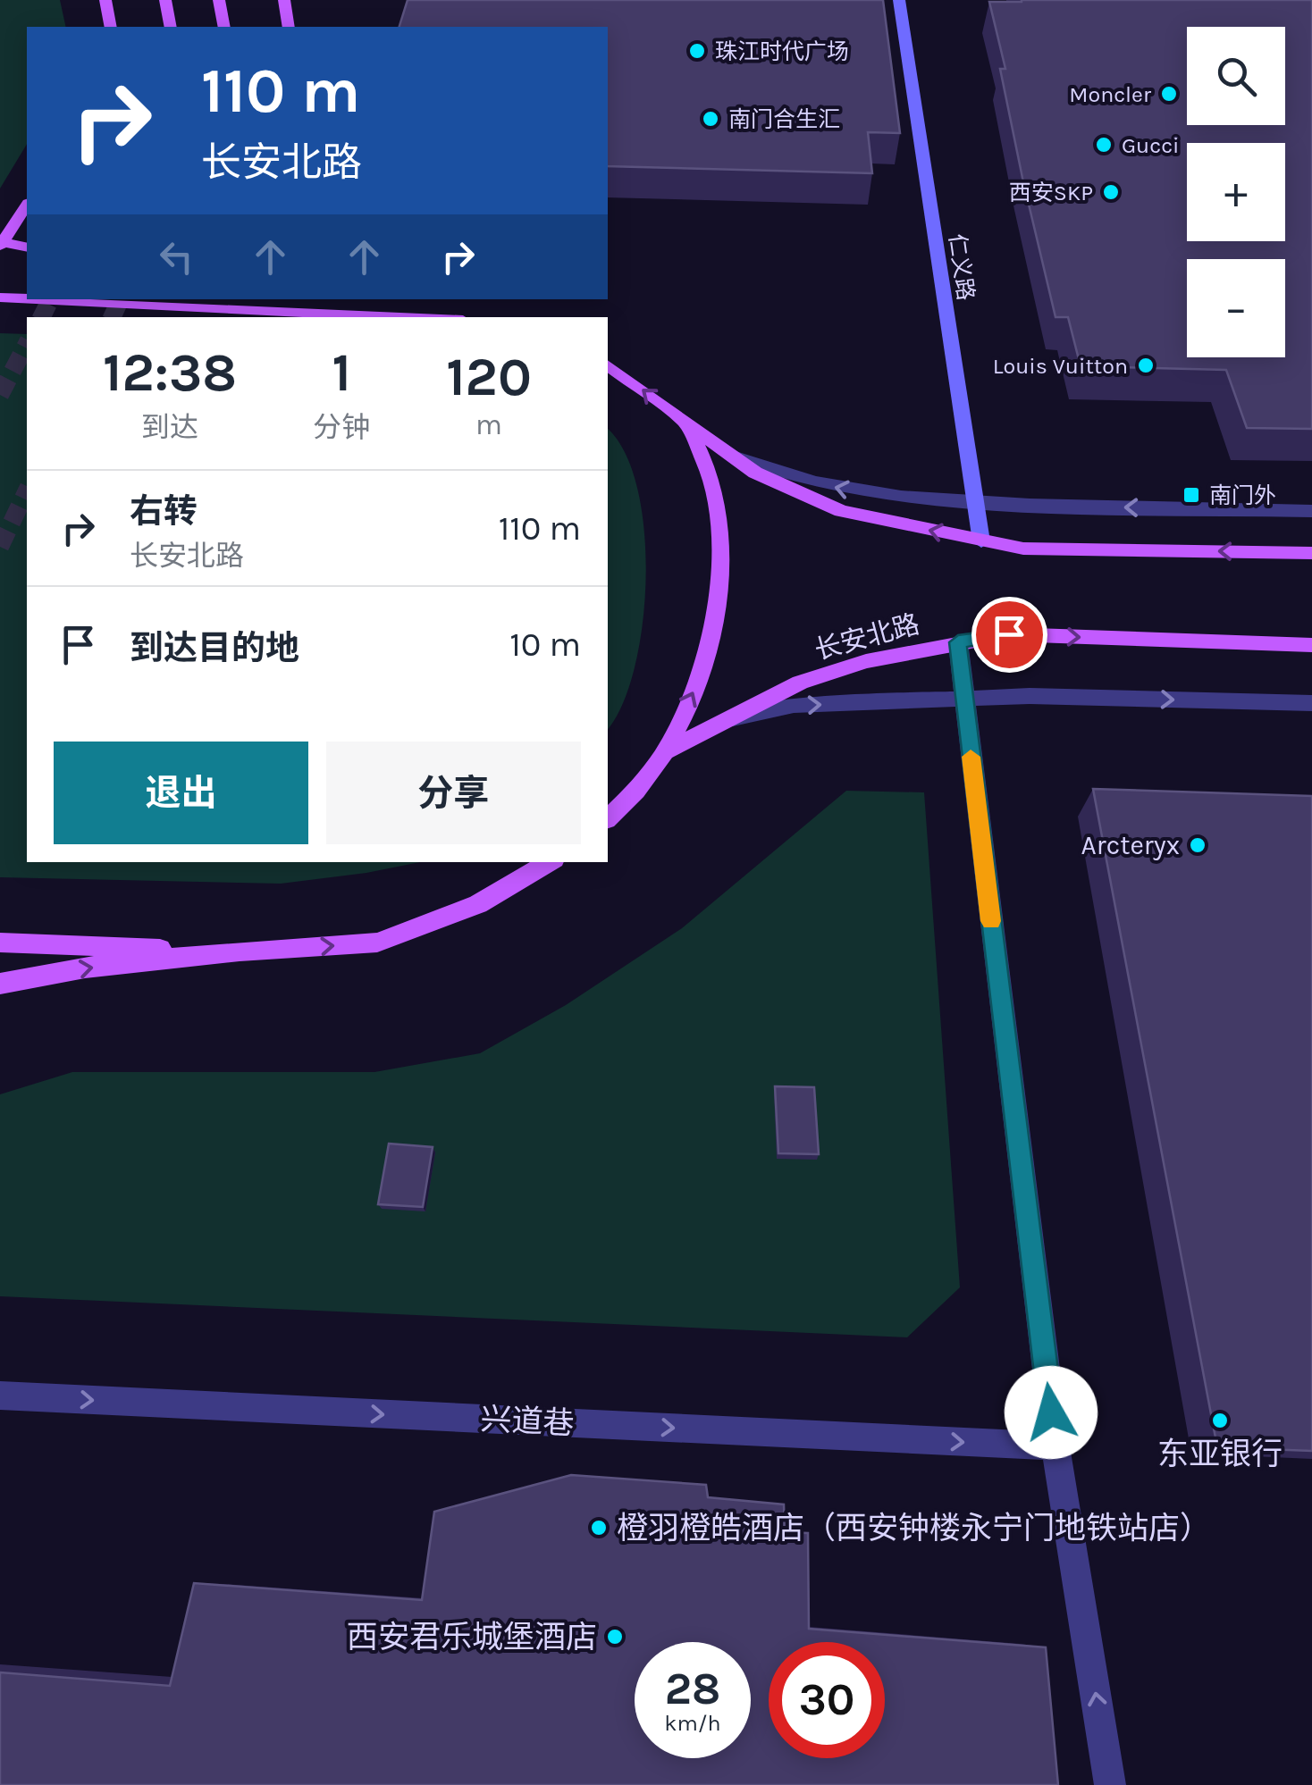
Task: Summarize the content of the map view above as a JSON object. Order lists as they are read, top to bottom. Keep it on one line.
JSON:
{"streets":{"main road":["长安北路"],"street":["仁义路","兴道巷"]},"one_way":["兴道巷"],"places":{"other":["珠江时代广场","Moncler","南门合生汇","Gucci","西安SKP","Louis Vuitton","Arcteryx","东亚银行","橙羽橙皓酒店（西安钟楼永宁门地铁站店）","西安君乐城堡酒店"],"transit":["南门外"]},"page":{"map_buttons":["+","−"],"turn":["110 m","长安北路"],"eta":["12:38","到达","1","分钟","120","m"],"list":[{"name":"右转","note":"长安北路","value":"110 m"},{"name":"到达目的地","value":"10 m"}],"buttons":["退出","分享"],"speed":"28 km/h","limit":"30"}}
